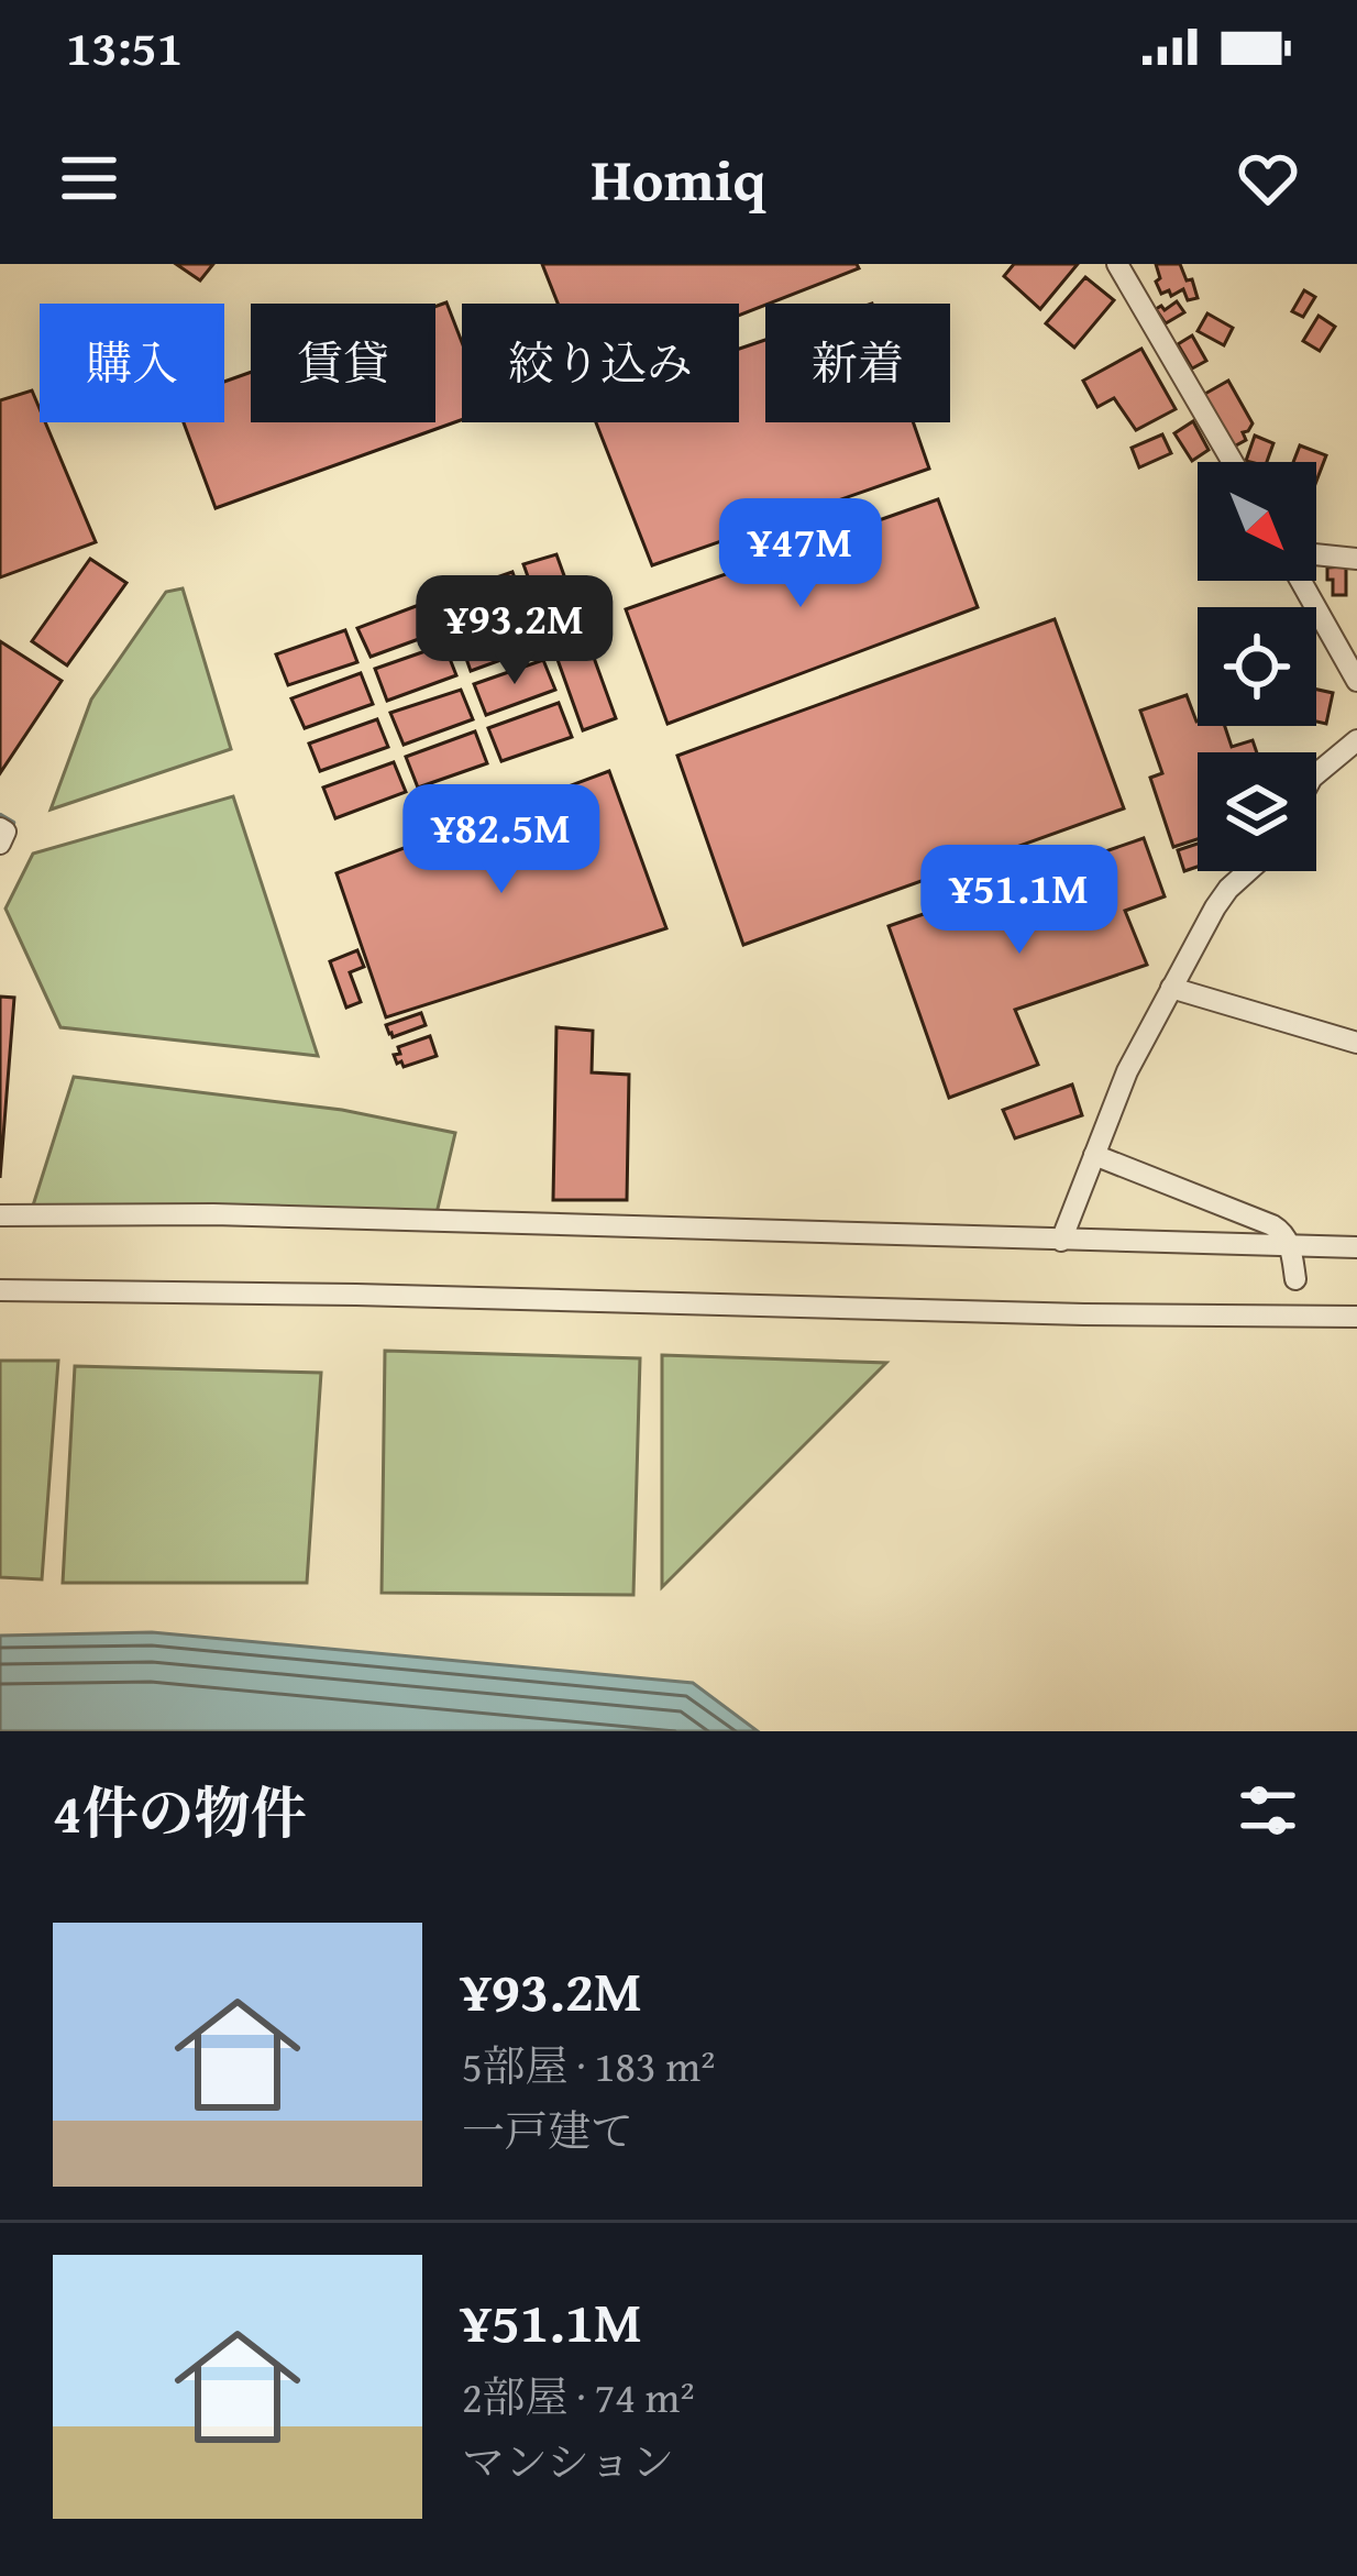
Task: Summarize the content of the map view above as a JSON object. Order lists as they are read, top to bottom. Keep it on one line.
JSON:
{"north":"bottom right","page":{"status":"13:51","header":"Homiq","chip":["購入","賃貸","絞り込み","新着"],"price":["¥47M","¥93.2M","¥82.5M","¥51.1M"],"heading":"4件の物件","list":[{"name":"¥93.2M","note":"5部屋 · 183 m² · 一戸建て"},{"name":"¥51.1M","note":"2部屋 · 74 m² · マンション"}]}}
